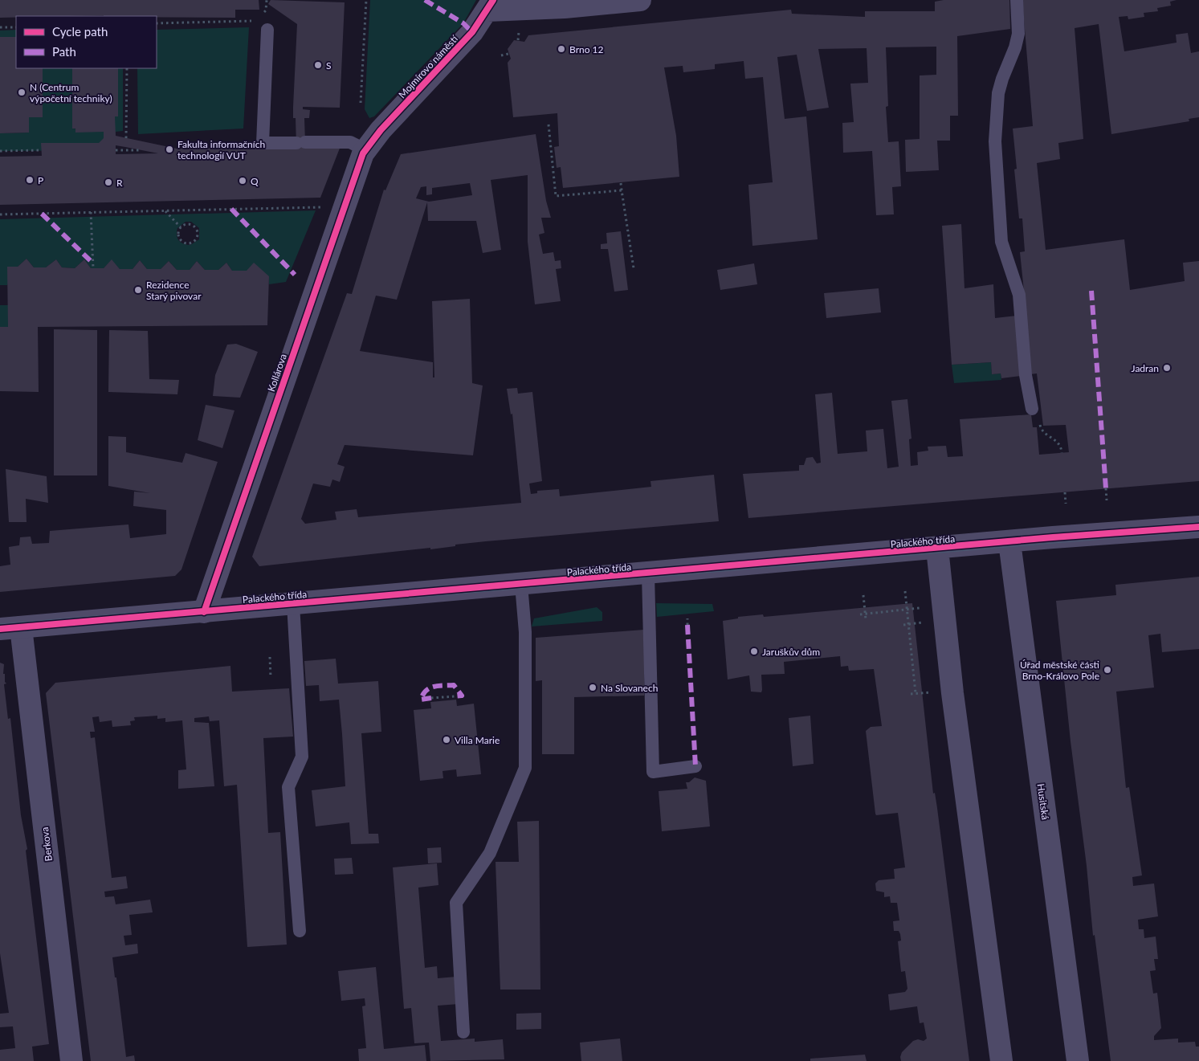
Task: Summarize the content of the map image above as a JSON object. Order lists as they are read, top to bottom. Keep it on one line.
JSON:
{"streets":{"street":["Mojmírovo náměstí","Kollárova","Palackého třída","Husitská","Berkova"]},"crossings":[["Mojmírovo náměstí","Kollárova"],["Kollárova","Palackého třída"],["Palackého třída","Husitská"],["Palackého třída","Berkova"]],"places":["Brno 12","S","N (Centrum výpočetní techniky)","Fakulta informačních technologií VUT","P","Q","R","Rezidence Starý pivovar","Jadran","Jaruškův dům","Úřad městské části Brno-Královo Pole","Na Slovanech","Villa Marie"],"legend":["Cycle path","Path"]}
